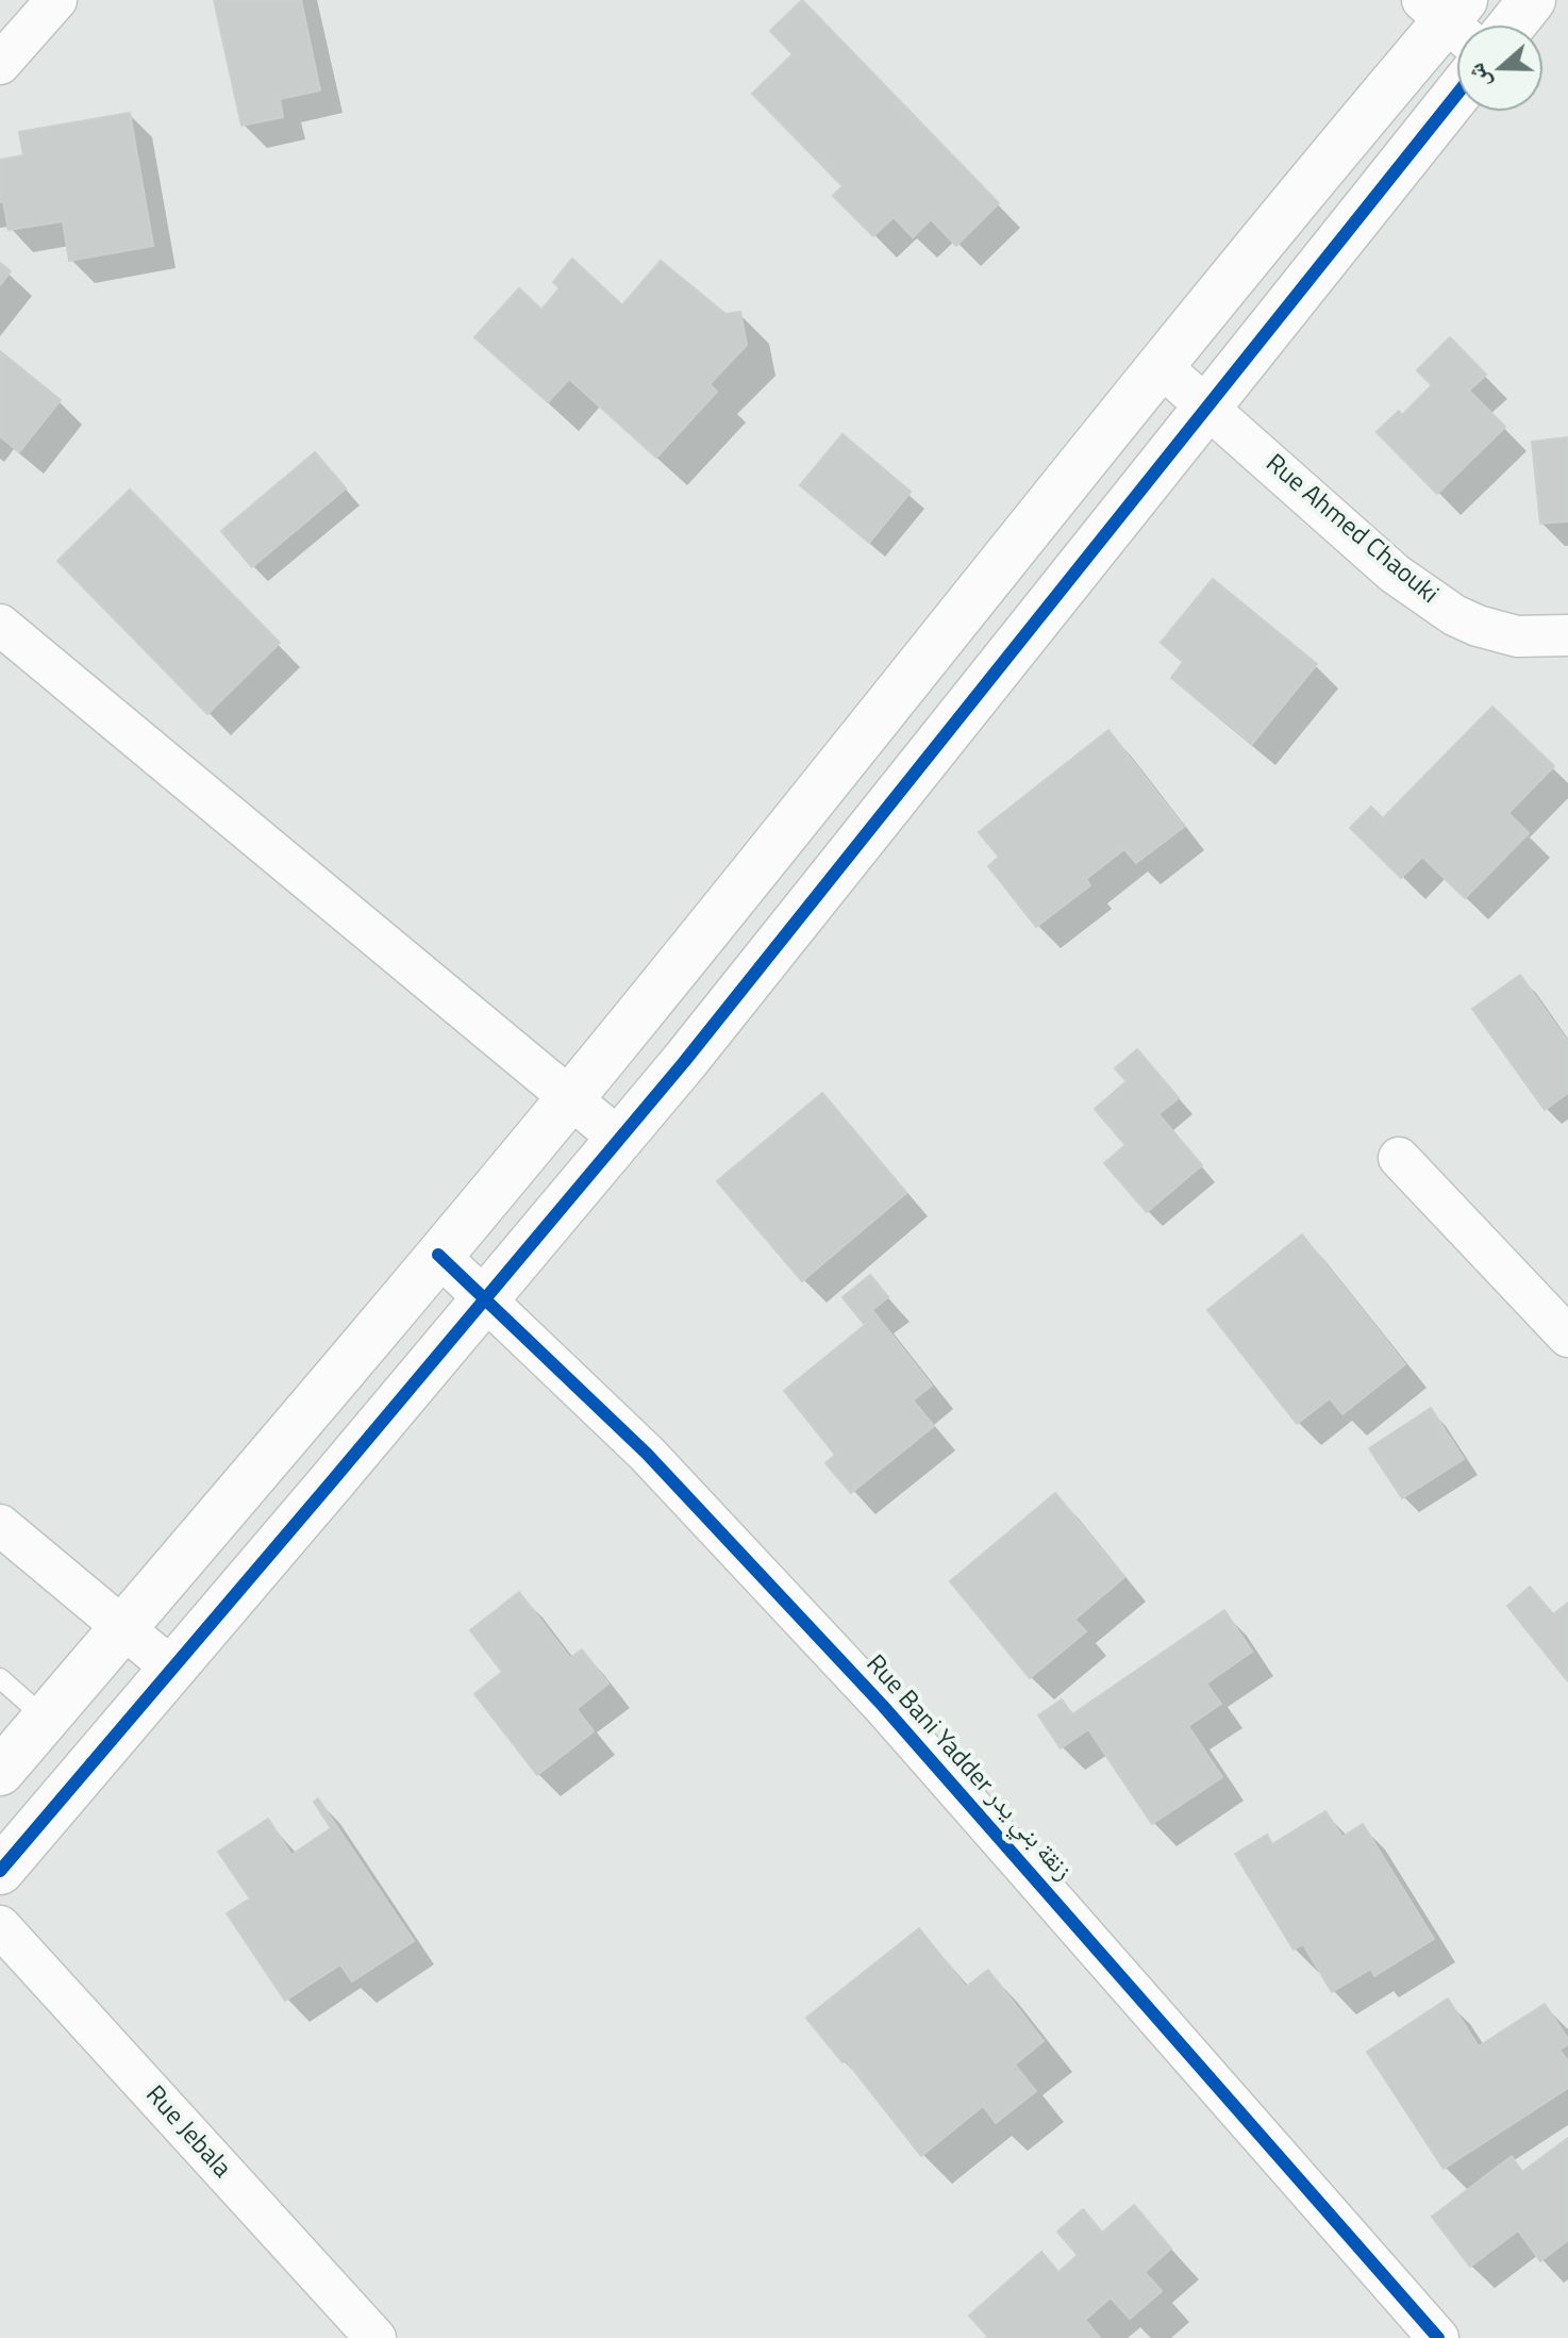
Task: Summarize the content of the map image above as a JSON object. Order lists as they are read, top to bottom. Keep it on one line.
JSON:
{"streets":{"street":["Rue Ahmed Chaouki","Rue Bani Yadder زنقة بني يدر","Rue Jebala"]},"north":"left"}
